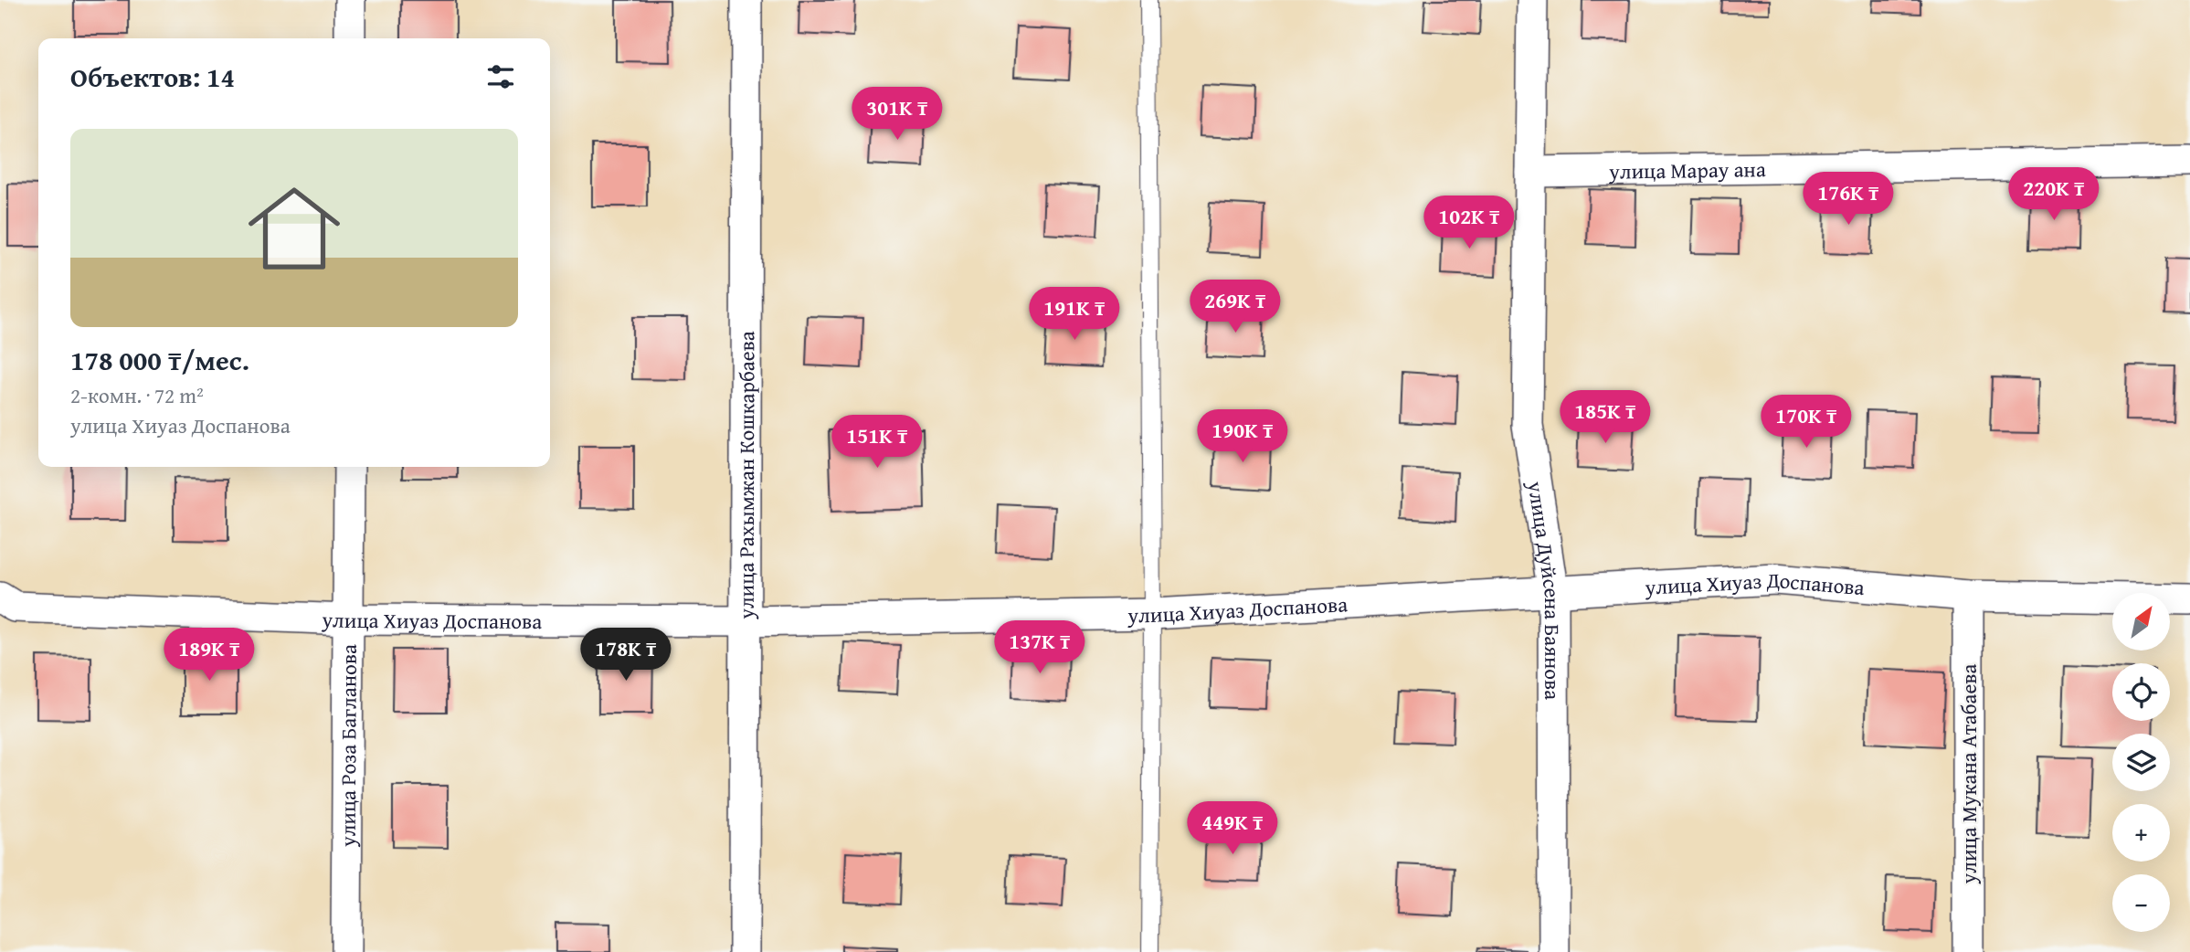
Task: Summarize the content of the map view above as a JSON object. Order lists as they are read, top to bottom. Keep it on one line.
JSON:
{"streets":{"street":["улица Марау ана","улица Рахымжан Кошкарбаева","улица Хиуаз Доспанова","улица Дуйсена Баянова","улица Роза Багланова","улица Мукана Атабаева"]},"crossings":[["улица Марау ана","улица Дуйсена Баянова"],["улица Рахымжан Кошкарбаева","улица Хиуаз Доспанова"],["улица Хиуаз Доспанова","улица Дуйсена Баянова"],["улица Хиуаз Доспанова","улица Роза Багланова"],["улица Хиуаз Доспанова","улица Мукана Атабаева"]],"north":"top right","page":{"heading":"Объектов: 14","price":["301K ₸","220K ₸","176K ₸","102K ₸","269K ₸","191K ₸","185K ₸","170K ₸","190K ₸","151K ₸","137K ₸","189K ₸","178K ₸","449K ₸"],"list":[{"name":"178 000 ₸/мес.","note":"2-комн. · 72 m² · улица Хиуаз Доспанова"}],"map_buttons":["+","−"]}}
